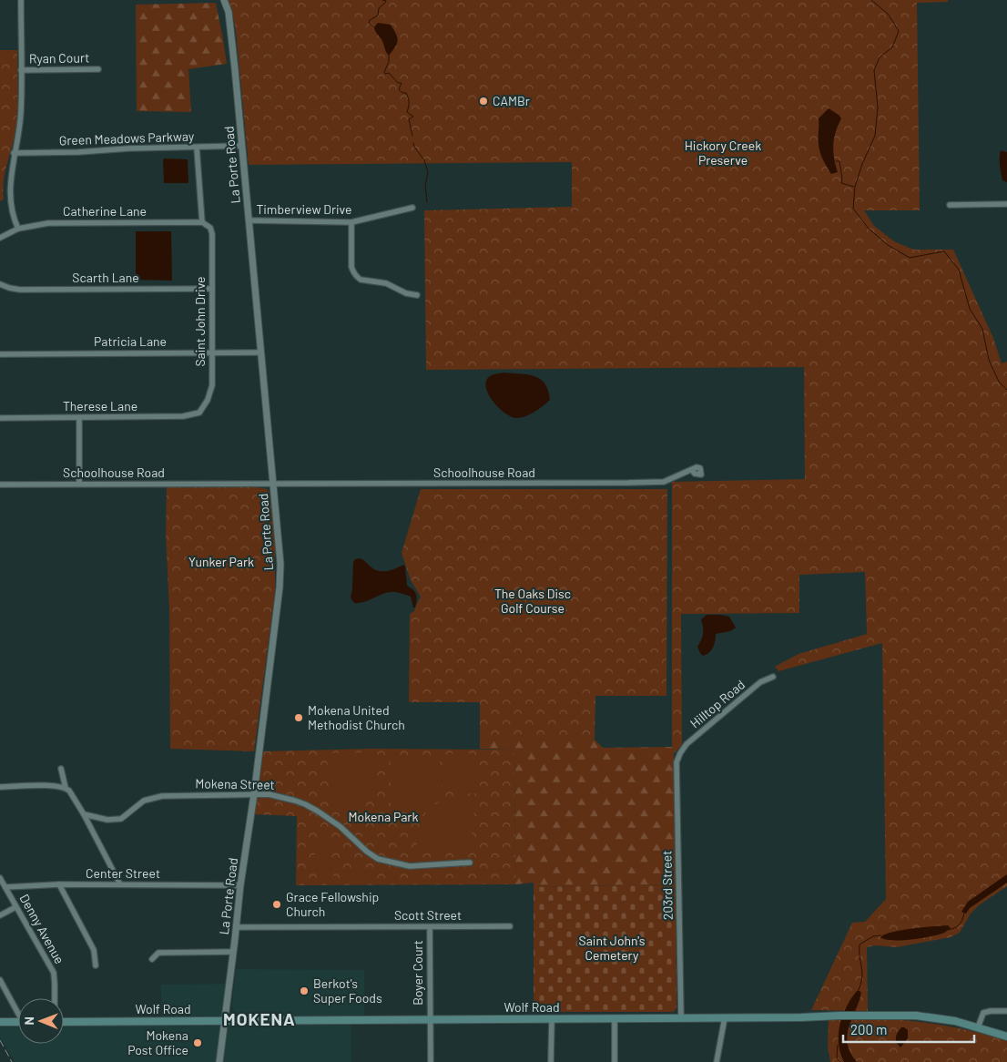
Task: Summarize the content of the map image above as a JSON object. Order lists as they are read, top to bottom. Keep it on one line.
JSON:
{"streets":{"main road":["Wolf Road"],"street":["Ryan Court","Green Meadows Parkway","La Porte Road","Timberview Drive","Catherine Lane","Scarth Lane","Saint John Drive","Patricia Lane","Therese Lane","Schoolhouse Road","Hilltop Road","Mokena Street","Center Street","203rd Street","Scott Street","Denny Avenue","Boyer Court"]},"crossings":[["Green Meadows Parkway","La Porte Road"],["La Porte Road","Timberview Drive"],["La Porte Road","Patricia Lane"],["La Porte Road","Schoolhouse Road"],["La Porte Road","Mokena Street"],["La Porte Road","Center Street"],["La Porte Road","Scott Street"],["La Porte Road","Wolf Road"],["Catherine Lane","Saint John Drive"],["Scarth Lane","Saint John Drive"],["Saint John Drive","Patricia Lane"],["Saint John Drive","Therese Lane"],["Hilltop Road","203rd Street"],["Center Street","Denny Avenue"],["203rd Street","Wolf Road"],["Scott Street","Boyer Court"],["Boyer Court","Wolf Road"]],"districts":["MOKENA"],"parks":["Hickory Creek Preserve","Yunker Park","The Oaks Disc Golf Course","Mokena Park","Saint John's Cemetery"],"places":["CAMBr","Mokena United Methodist Church","Grace Fellowship Church","Berkot's Super Foods","Mokena Post Office"],"scale_bar":"200 m","north":"left"}
